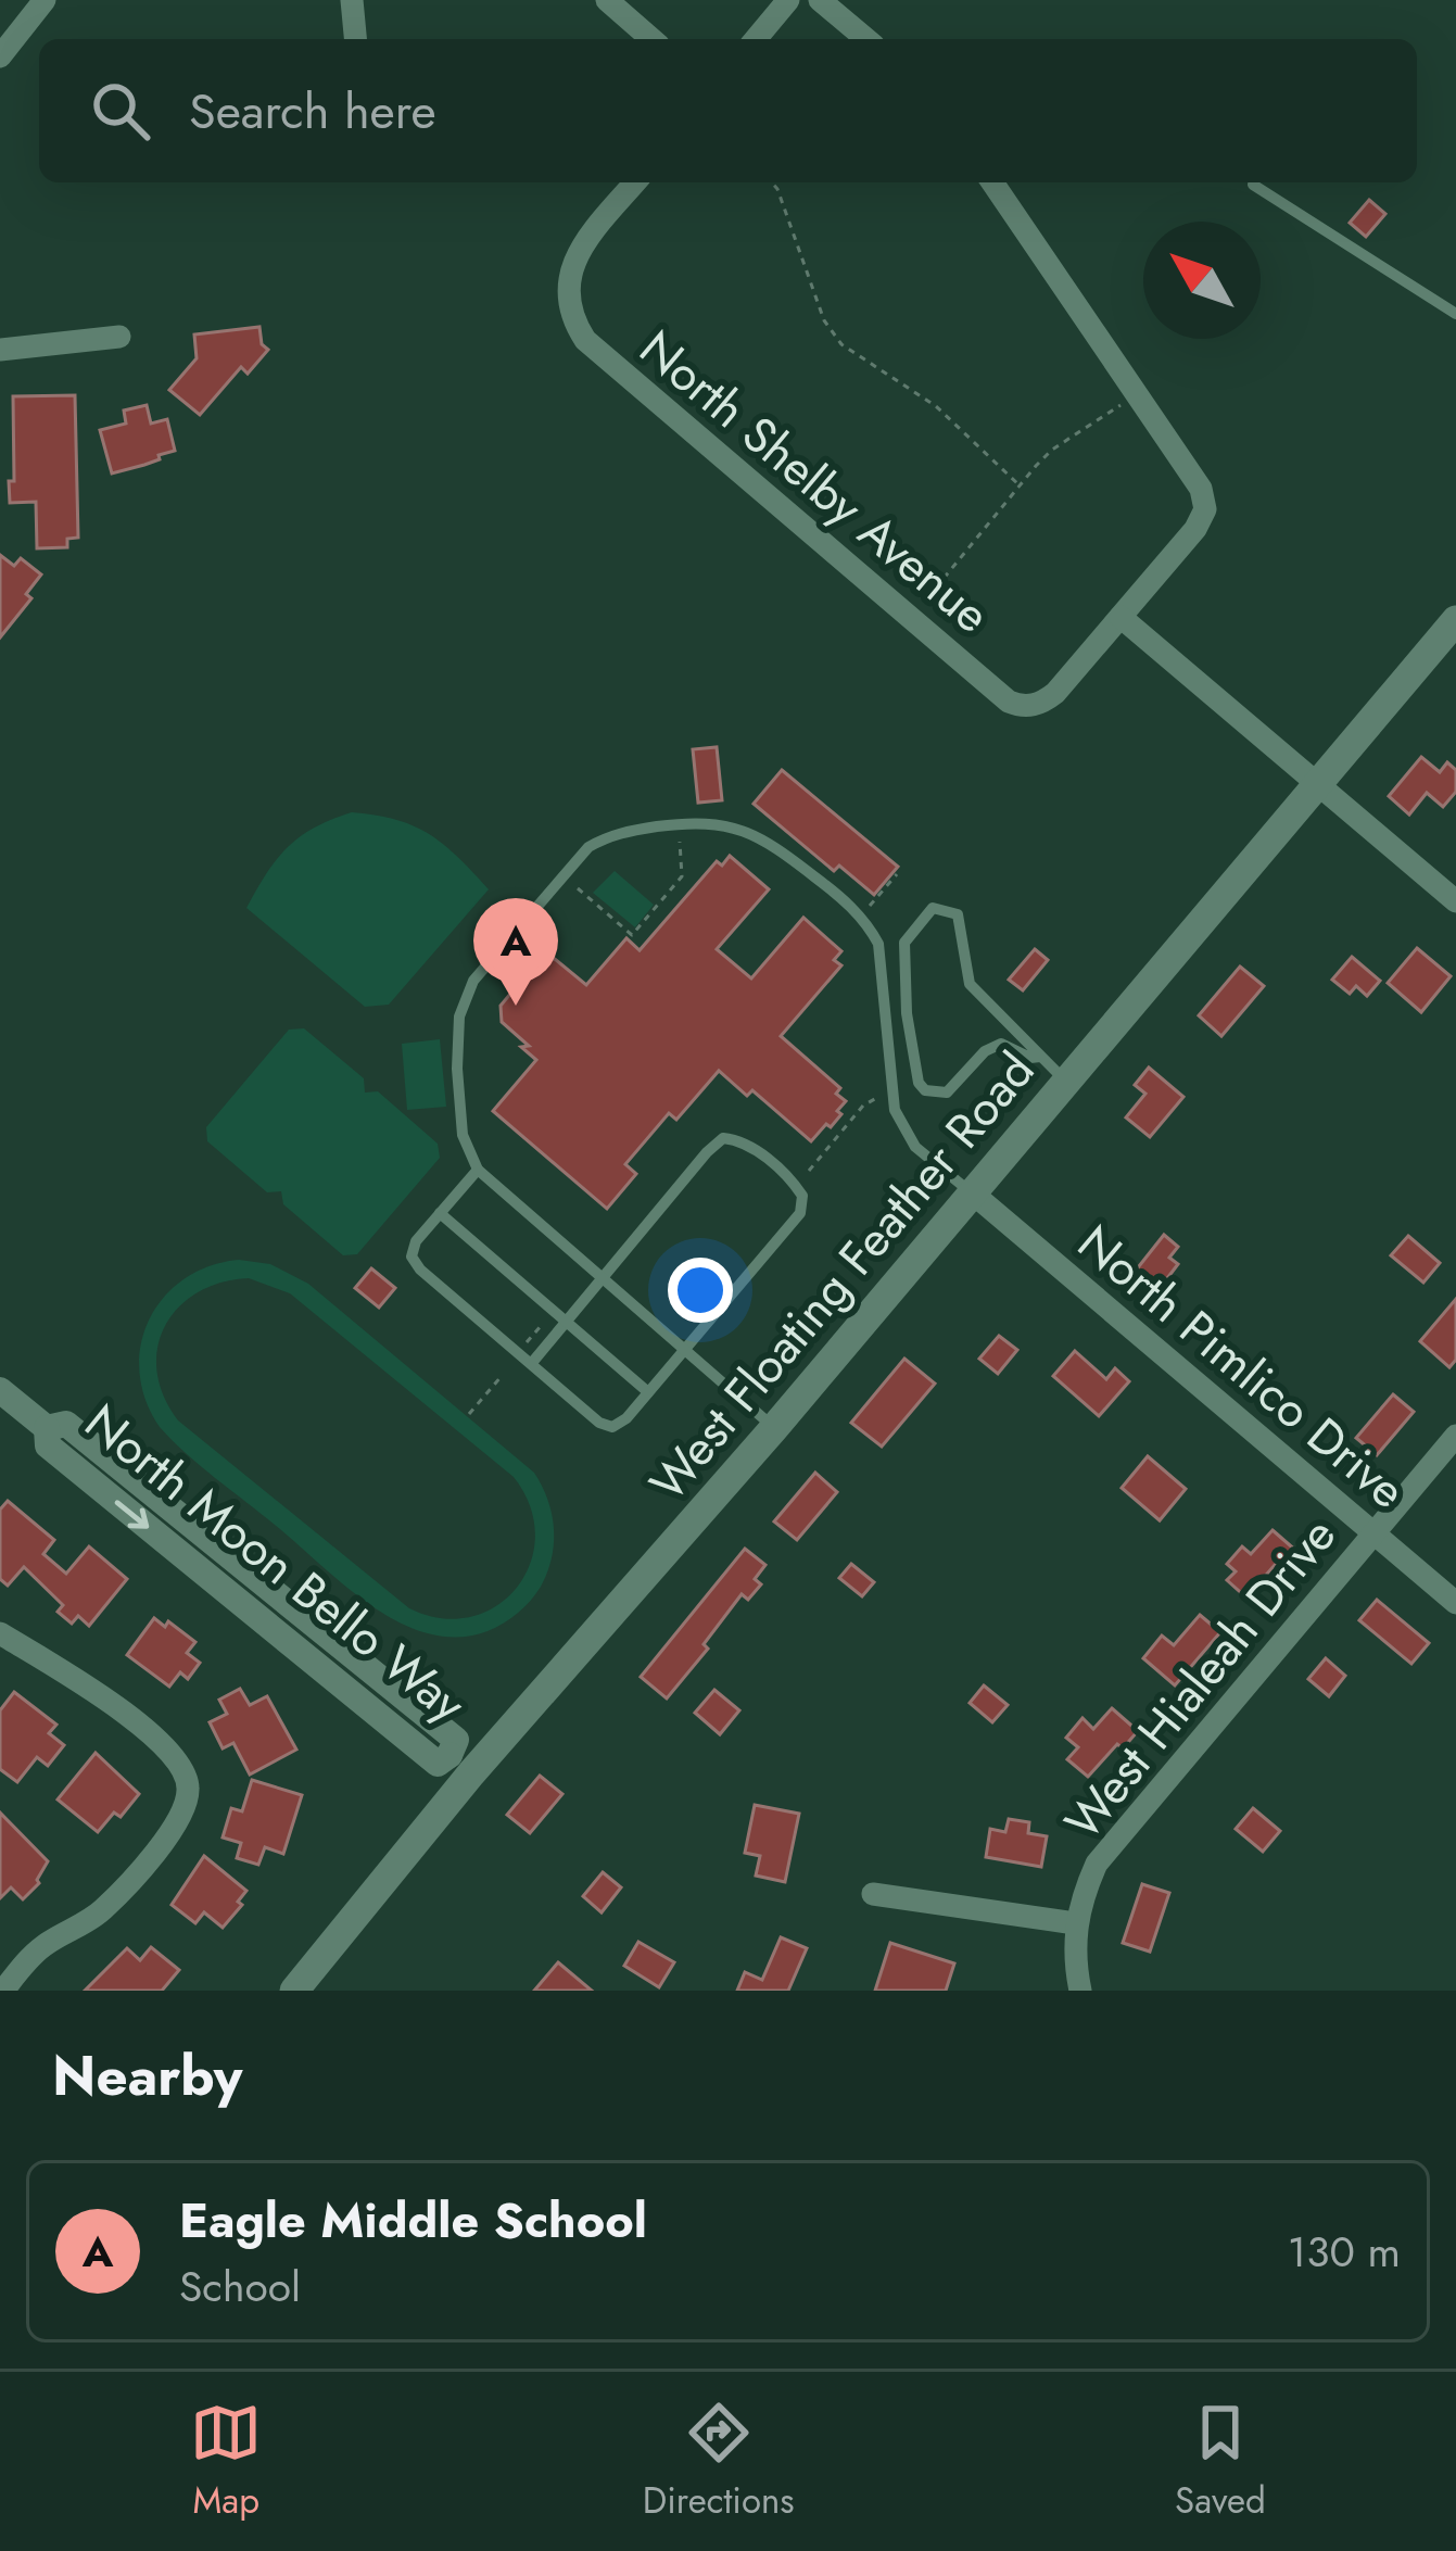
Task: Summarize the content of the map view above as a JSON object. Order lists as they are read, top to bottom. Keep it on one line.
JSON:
{"streets":{"main road":["West Floating Feather Road"],"street":["North Shelby Avenue","North Pimlico Drive","North Moon Bello Way","West Hialeah Drive"]},"crossings":[["West Floating Feather Road","North Pimlico Drive"],["West Floating Feather Road","North Moon Bello Way"],["North Pimlico Drive","West Hialeah Drive"]],"north":"top left","page":{"search":"Search here","pins":"A","heading":"Nearby","list":[{"mark":"A","name":"Eagle Middle School","note":"School","value":"130 m"}],"nav":["Map","Directions","Saved"]}}
